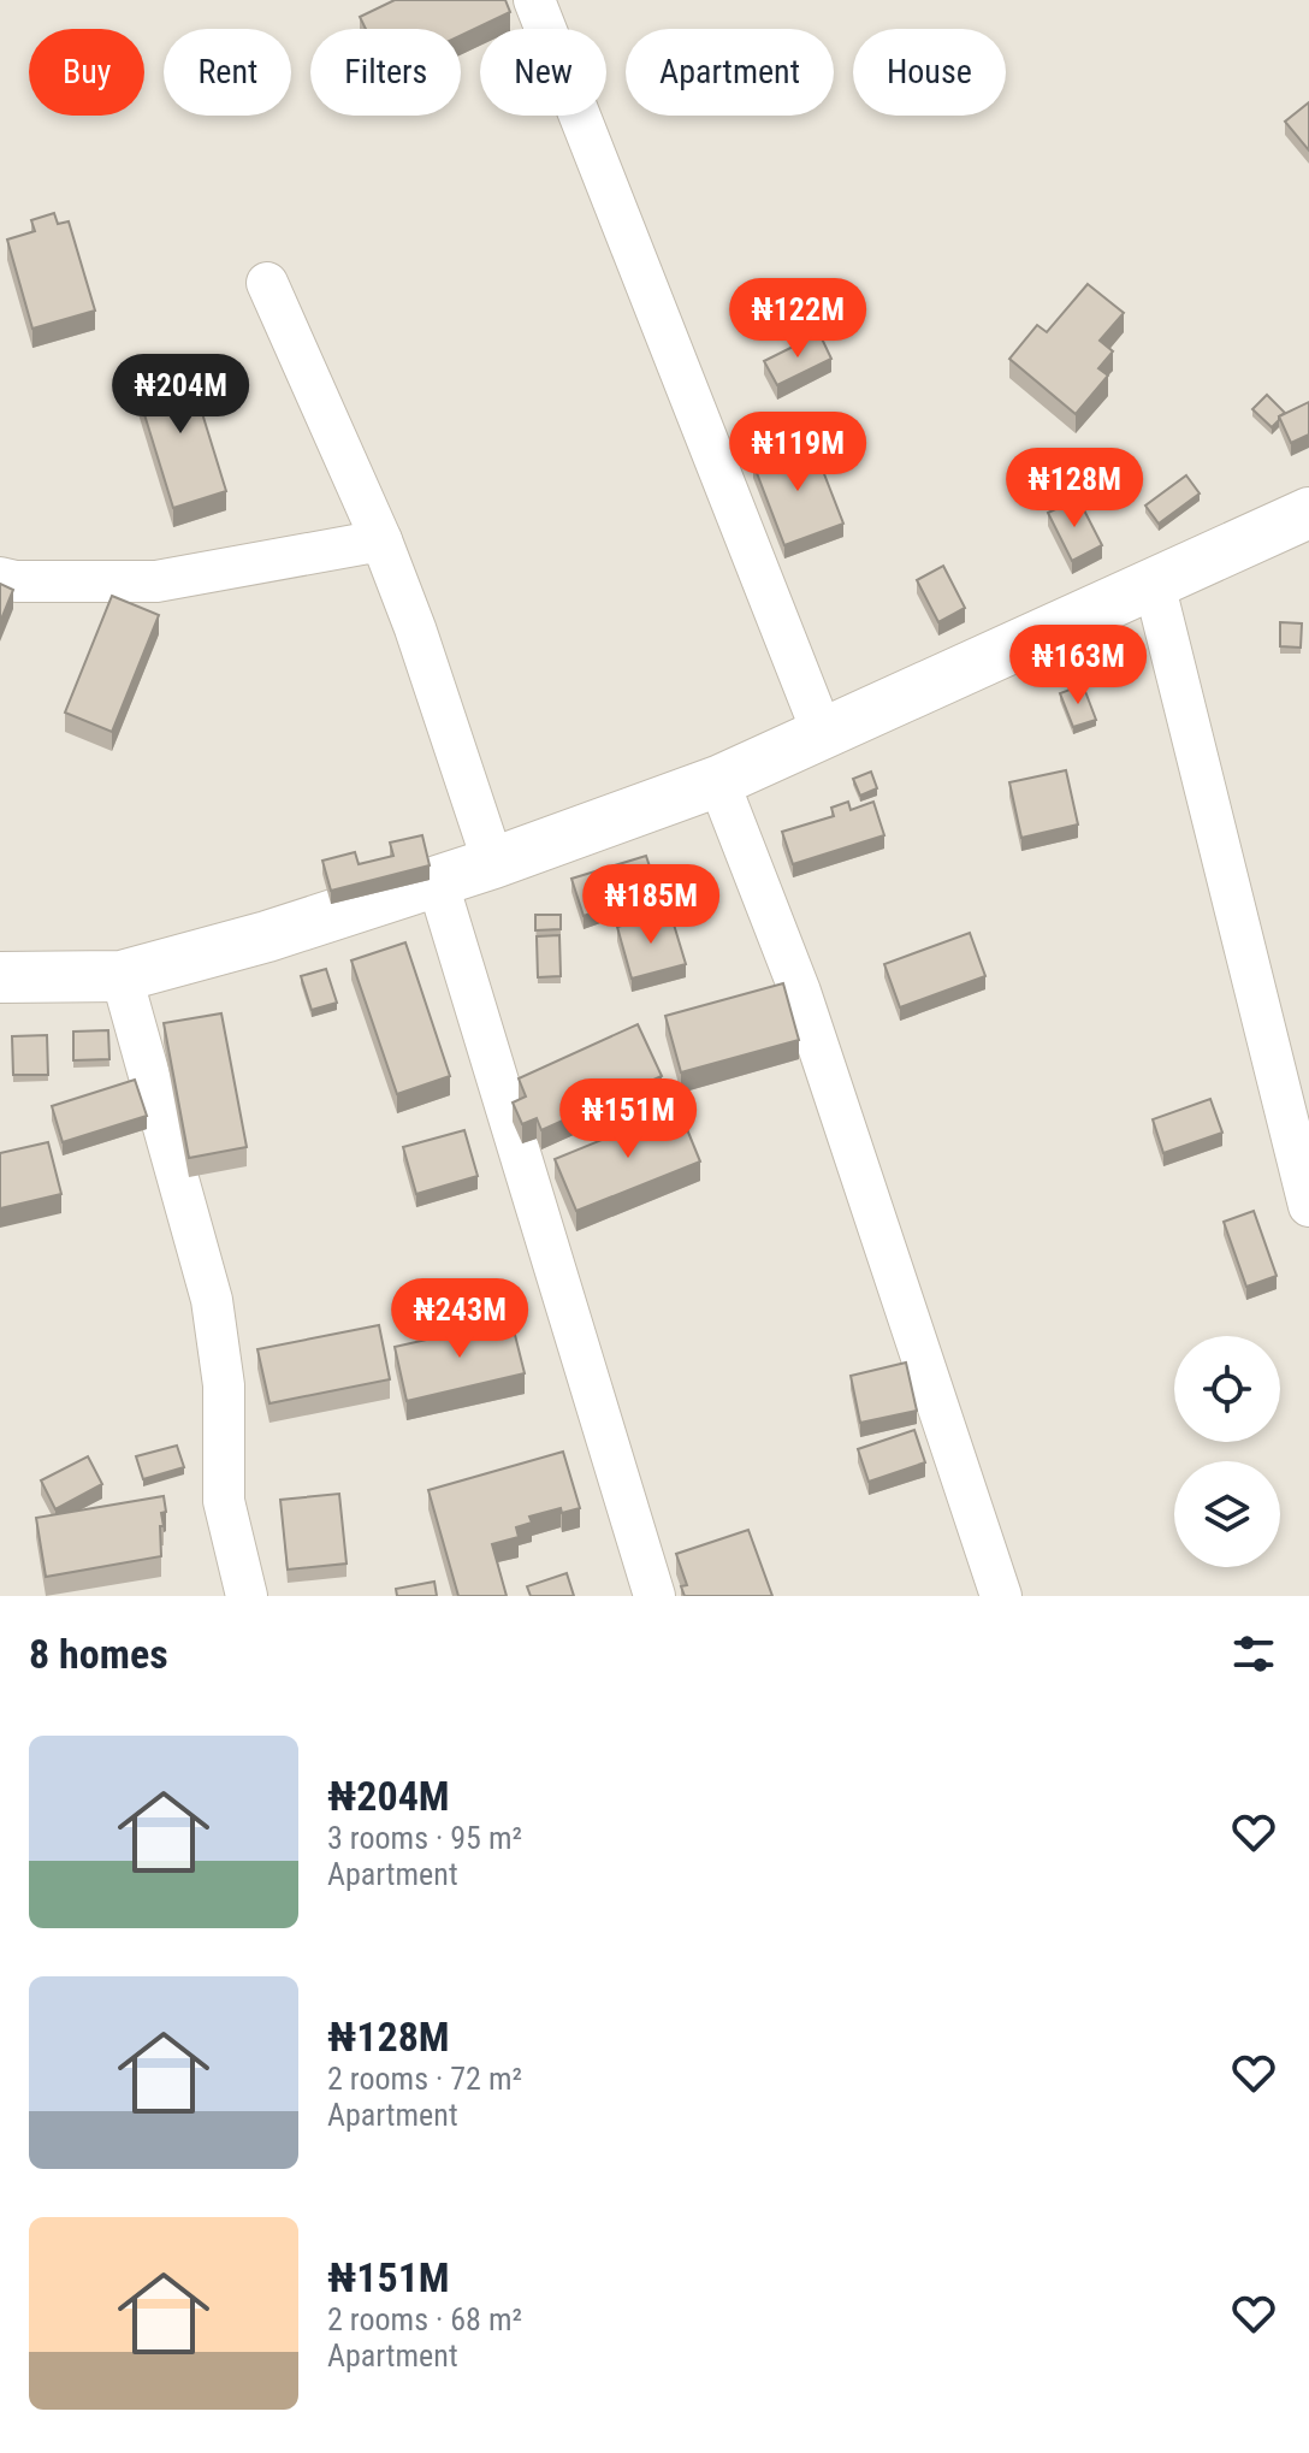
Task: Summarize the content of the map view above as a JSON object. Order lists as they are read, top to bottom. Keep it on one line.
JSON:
{"page":{"chip":["Buy","Rent","Filters","New","Apartment","House"],"price":["₦122M","₦204M","₦119M","₦128M","₦163M","₦185M","₦151M","₦243M"],"heading":"8 homes","list":[{"name":"₦204M","note":"3 rooms · 95 m² · Apartment"},{"name":"₦128M","note":"2 rooms · 72 m² · Apartment"},{"name":"₦151M","note":"2 rooms · 68 m² · Apartment"}]}}
